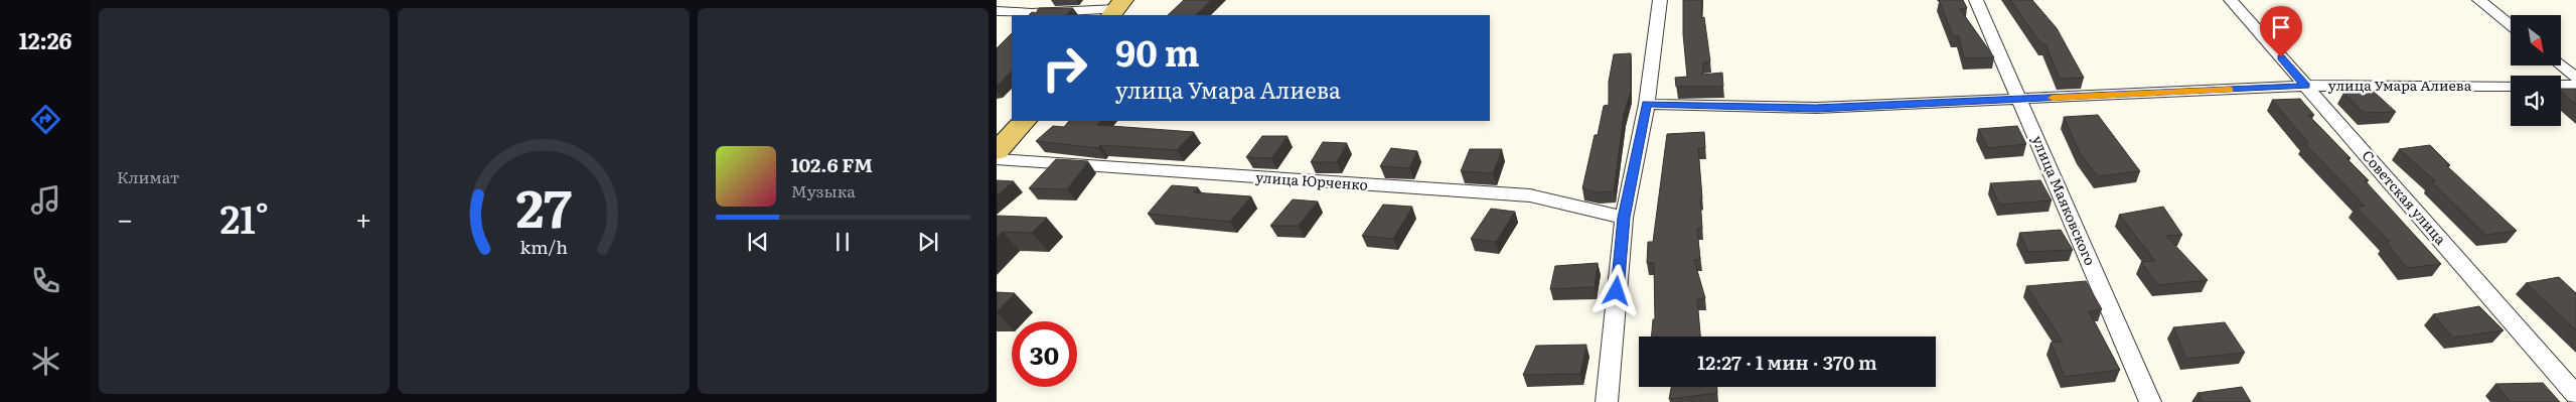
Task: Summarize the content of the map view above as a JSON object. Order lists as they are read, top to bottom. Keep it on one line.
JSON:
{"streets":{"street":["улица Умара Алиева","улица Юрченко","Советская улица","улица Маяковского"]},"crossings":[["улица Умара Алиева","Советская улица"],["улица Умара Алиева","улица Маяковского"]],"north":"bottom right","page":{"tabs":"12:26","tile":"Климат","turn":["90 m","улица Умара Алиева"],"song":["102.6 FM","Музыка"],"heat":["−","21°","+"],"limit":"30","trip":"12:27 · 1 мин · 370 m","gauge":["27","km/h"]}}
